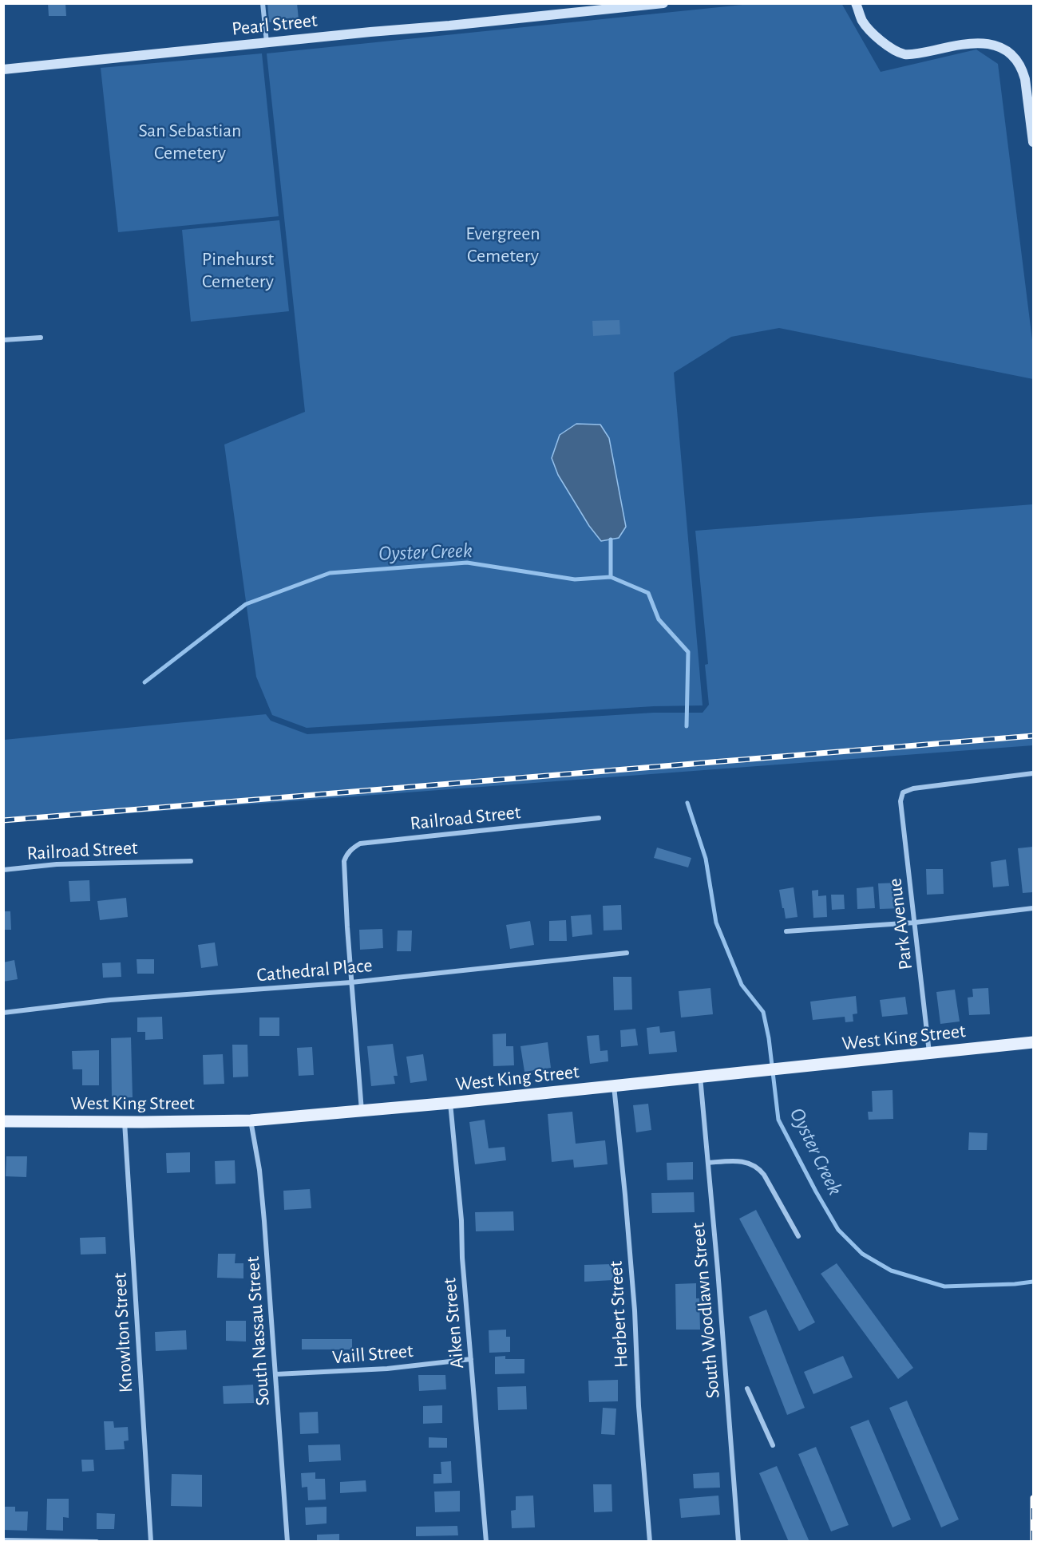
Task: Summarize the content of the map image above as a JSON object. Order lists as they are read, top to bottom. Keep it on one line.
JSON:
{"streets":{"main road":["West King Street"],"street":["Pearl Street","Railroad Street","Park Avenue","Cathedral Place","South Woodlawn Street","Herbert Street","Aiken Street","South Nassau Street","Knowlton Street","Vaill Street"]},"crossings":[["Railroad Street","Cathedral Place"],["Park Avenue","West King Street"],["West King Street","South Woodlawn Street"],["West King Street","Herbert Street"],["West King Street","Aiken Street"],["West King Street","South Nassau Street"],["West King Street","Knowlton Street"],["Aiken Street","Vaill Street"],["South Nassau Street","Vaill Street"]],"water":["Oyster Creek"],"parks":["San Sebastian Cemetery","Evergreen Cemetery","Pinehurst Cemetery"]}
